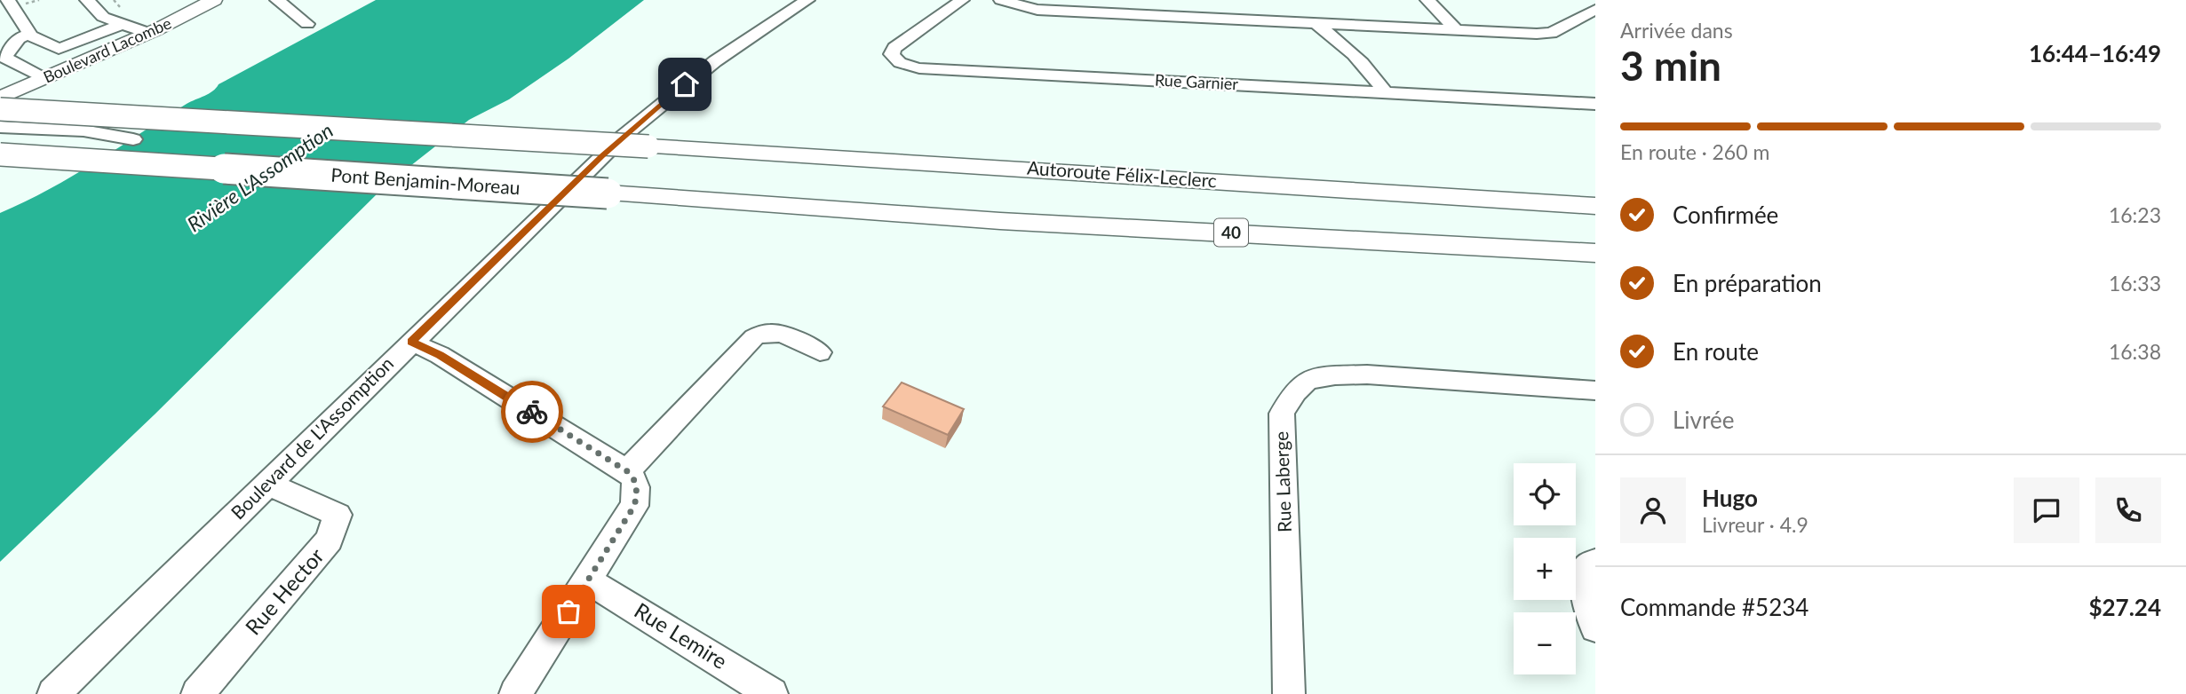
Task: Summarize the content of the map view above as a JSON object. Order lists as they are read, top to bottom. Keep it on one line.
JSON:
{"streets":{"highway":["Autoroute Félix-Leclerc","Pont Benjamin-Moreau","40"],"main road":["Boulevard Lacombe"],"street":["Rue Garnier","Boulevard de L'Assomption","Rue Laberge","Rue Hector","Rue Lemire"]},"crossings":[["Pont Benjamin-Moreau","40"],["Boulevard de L'Assomption","Rue Hector"]],"water":["Rivière L'Assomption"],"page":{"heading":["3 min","Arrivée dans","16:44–16:49"],"panel":["Hugo","Livreur · 4.9","Commande #5234","$27.24"],"bar":"En route · 260 m","list":[["Confirmée","16:23"],["En préparation","16:33"],["En route","16:38"],"Livrée"],"map_buttons":["+","−"]}}
